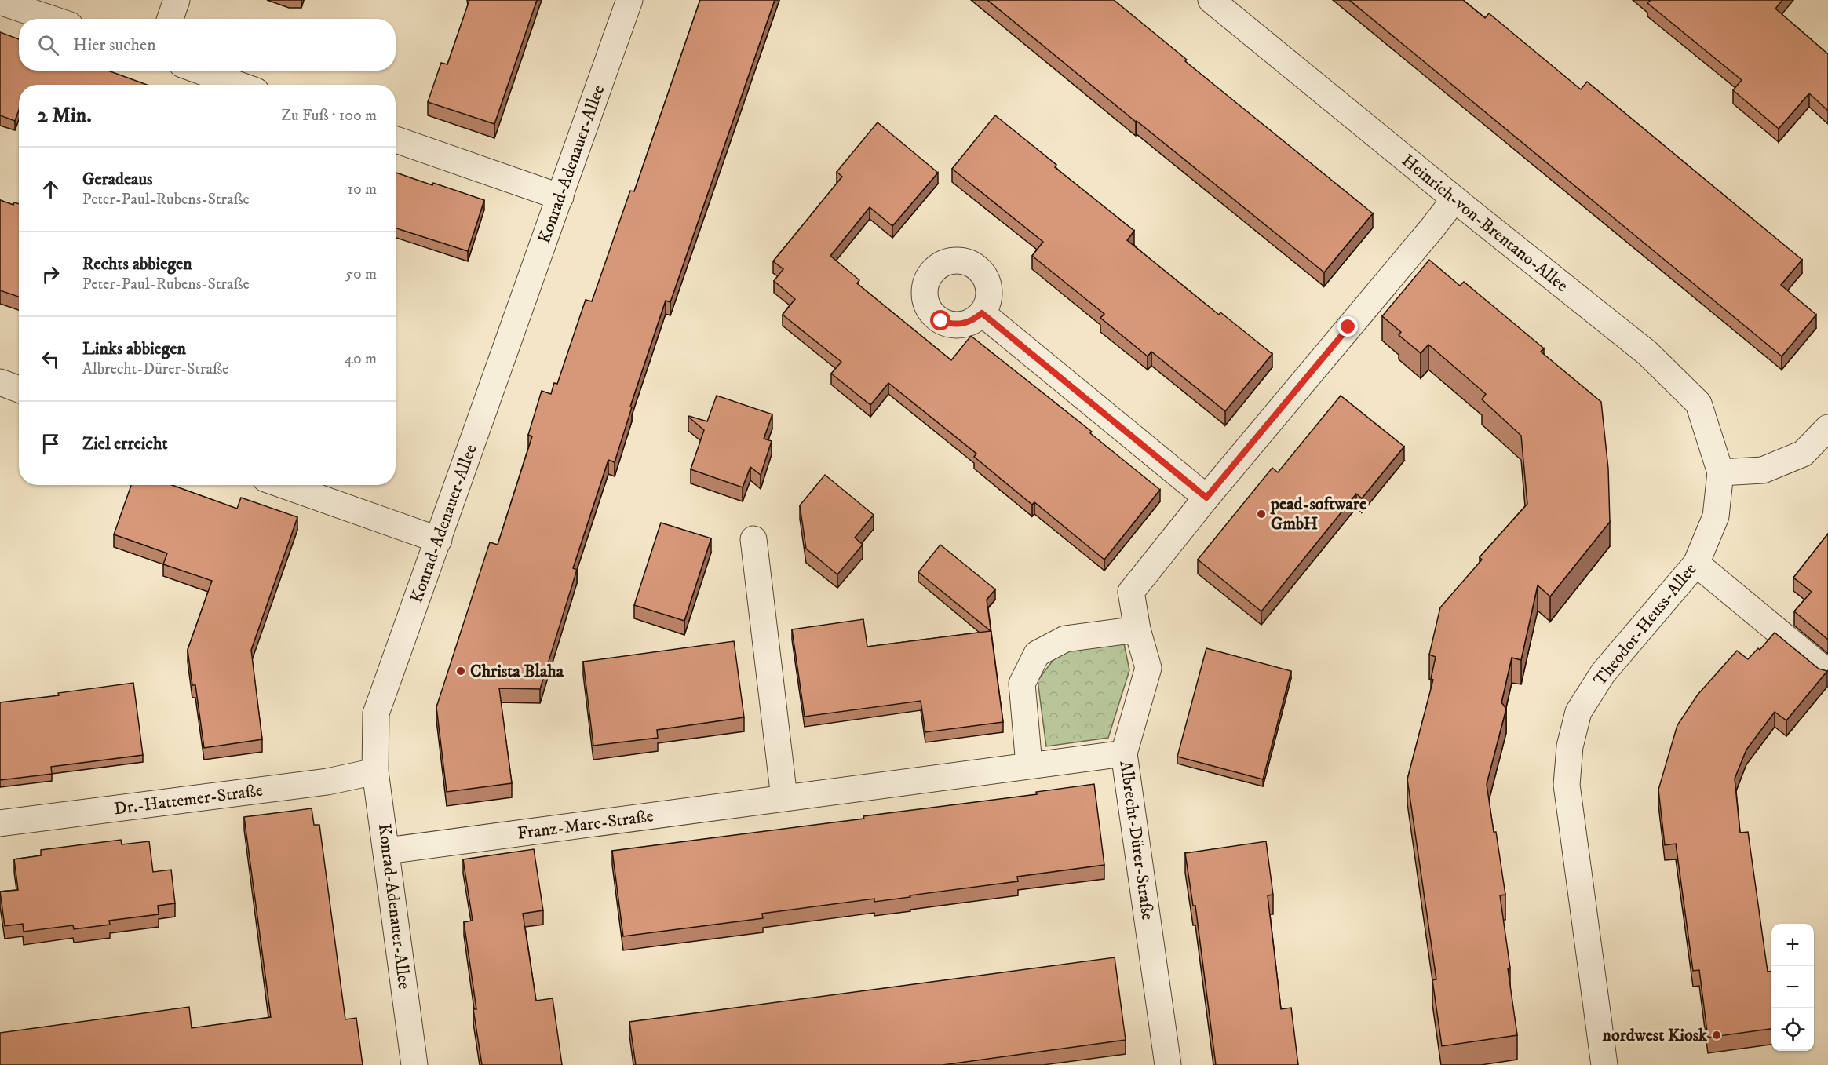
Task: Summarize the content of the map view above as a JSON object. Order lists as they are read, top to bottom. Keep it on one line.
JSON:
{"streets":{"street":["Konrad-Adenauer-Allee","Heinrich-von-Brentano-Allee","Theodor-Heuss-Allee","Dr.-Hattemer-Straße","Franz-Marc-Straße","Albrecht-Dürer-Straße"]},"crossings":[["Konrad-Adenauer-Allee","Dr.-Hattemer-Straße"],["Konrad-Adenauer-Allee","Franz-Marc-Straße"],["Heinrich-von-Brentano-Allee","Theodor-Heuss-Allee"],["Heinrich-von-Brentano-Allee","Albrecht-Dürer-Straße"],["Franz-Marc-Straße","Albrecht-Dürer-Straße"]],"places":["pead-software GmbH","Christa Blaha","nordwest Kiosk"],"page":{"search":"Hier suchen","heading":["2 Min.","Zu Fuß · 100 m"],"list":[["Geradeaus","Peter-Paul-Rubens-Straße","10 m"],["Rechts abbiegen","Peter-Paul-Rubens-Straße","50 m"],["Links abbiegen","Albrecht-Dürer-Straße","40 m"],"Ziel erreicht"],"map_buttons":["+","−"]}}
